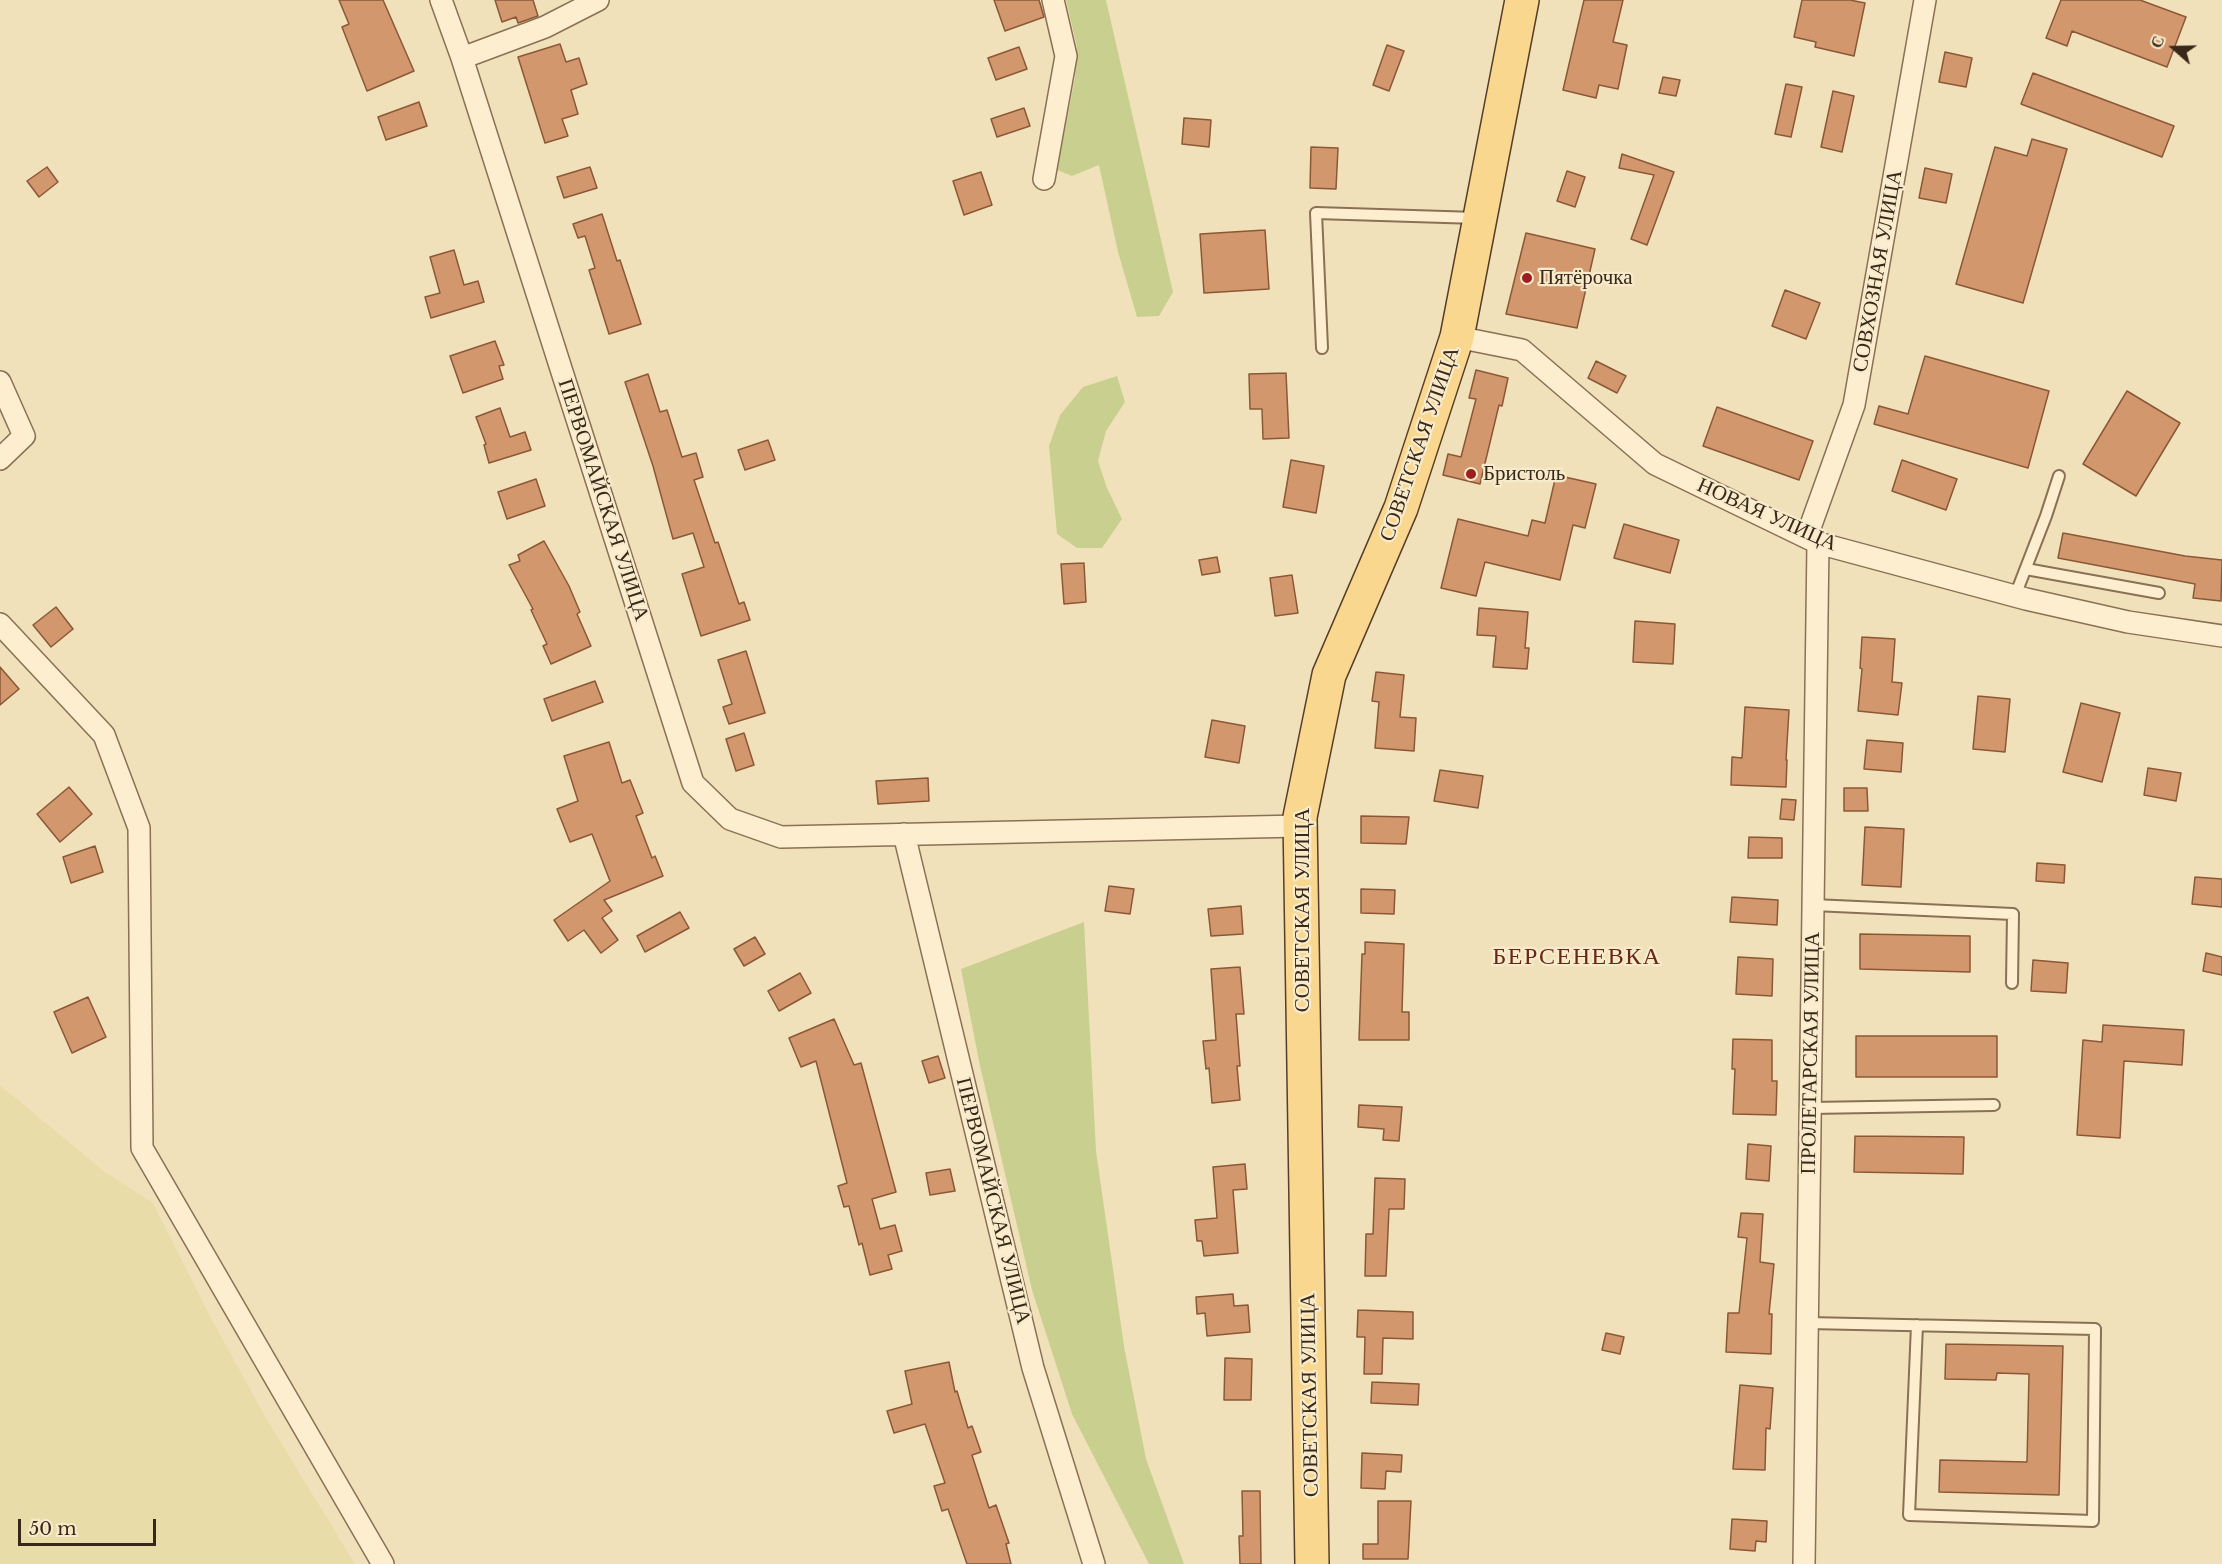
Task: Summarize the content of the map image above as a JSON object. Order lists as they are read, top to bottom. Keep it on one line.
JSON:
{"streets":{"main road":["СОВЕТСКАЯ УЛИЦА"],"street":["СОВХОЗНАЯ УЛИЦА","ПЕРВОМАЙСКАЯ УЛИЦА","НОВАЯ УЛИЦА","ПРОЛЕТАРСКАЯ УЛИЦА"]},"crossings":[["СОВХОЗНАЯ УЛИЦА","НОВАЯ УЛИЦА"],["СОВХОЗНАЯ УЛИЦА","ПРОЛЕТАРСКАЯ УЛИЦА"],["СОВЕТСКАЯ УЛИЦА","ПЕРВОМАЙСКАЯ УЛИЦА"],["СОВЕТСКАЯ УЛИЦА","НОВАЯ УЛИЦА"],["НОВАЯ УЛИЦА","ПРОЛЕТАРСКАЯ УЛИЦА"]],"districts":["БЕРСЕНЕВКА"],"places":["Пятёрочка","Бристоль"],"scale_bar":"50 m","north":"left"}
